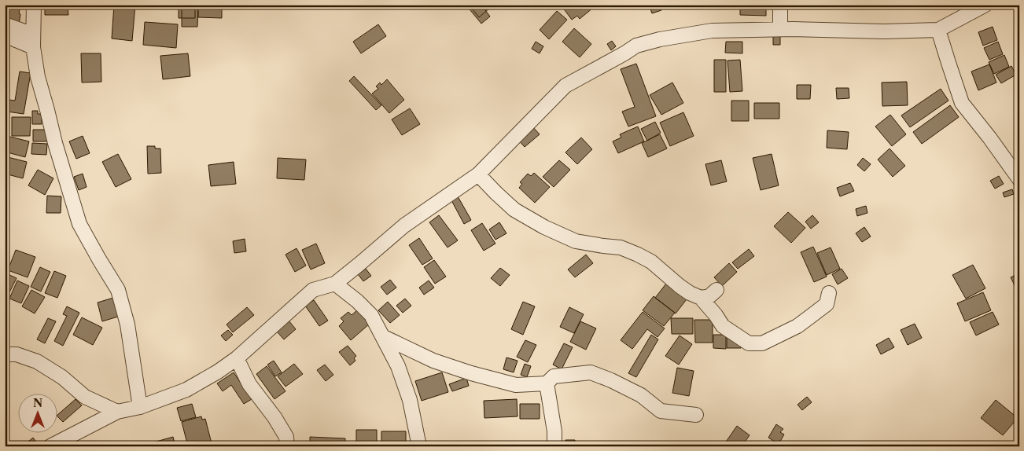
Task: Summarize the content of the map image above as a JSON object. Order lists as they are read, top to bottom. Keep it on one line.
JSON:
{"north":"top"}
